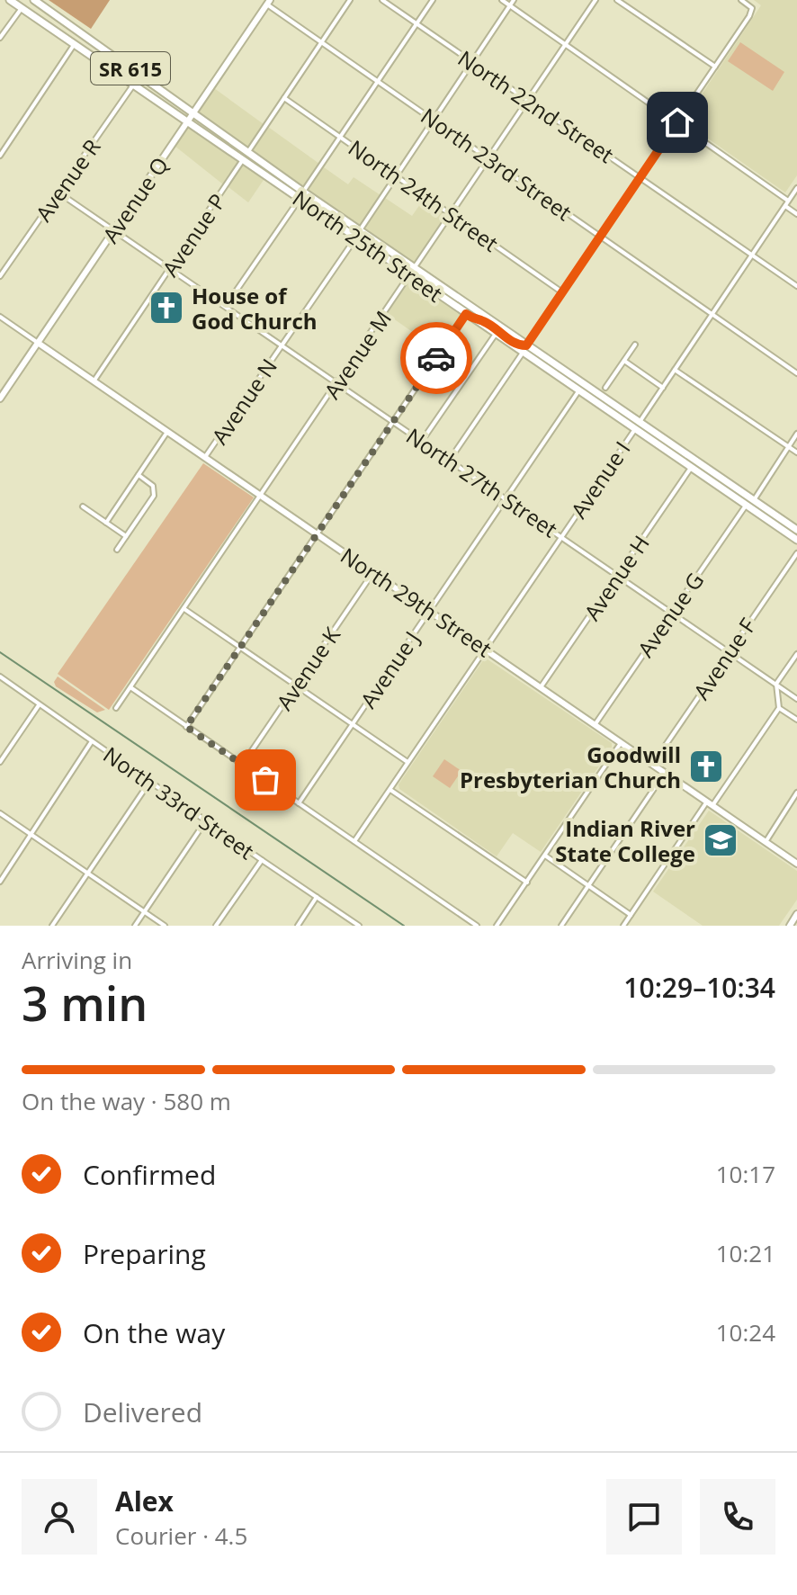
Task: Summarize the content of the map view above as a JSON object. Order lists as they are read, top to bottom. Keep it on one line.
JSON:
{"streets":{"main road":["SR 615","North 25th Street"],"street":["North 22nd Street","North 23rd Street","Avenue R","North 24th Street","Avenue Q","Avenue P","Avenue M","Avenue N","Avenue I","North 27th Street","Avenue H","North 29th Street","Avenue G","Avenue F","Avenue K","Avenue J","North 33rd Street"]},"crossings":[["North 22nd Street","Avenue M"],["North 22nd Street","Avenue I"],["North 23rd Street","Avenue Q"],["North 23rd Street","Avenue P"],["North 23rd Street","Avenue M"],["North 23rd Street","Avenue I"],["Avenue R","North 25th Street"],["Avenue R","North 27th Street"],["North 24th Street","Avenue P"],["North 24th Street","Avenue M"],["Avenue Q","North 25th Street"],["Avenue Q","North 27th Street"],["Avenue Q","North 29th Street"],["Avenue P","North 25th Street"],["Avenue P","North 27th Street"],["Avenue P","North 29th Street"],["North 25th Street","Avenue M"],["North 25th Street","Avenue N"],["North 25th Street","Avenue I"],["North 25th Street","Avenue H"],["North 25th Street","Avenue G"],["North 25th Street","Avenue J"],["Avenue M","North 27th Street"],["Avenue M","North 29th Street"],["Avenue N","North 27th Street"],["Avenue N","North 29th Street"],["Avenue I","North 27th Street"],["Avenue I","North 29th Street"],["North 27th Street","Avenue H"],["North 27th Street","Avenue G"],["North 27th Street","Avenue F"],["North 27th Street","Avenue J"],["Avenue H","North 29th Street"],["North 29th Street","Avenue G"],["North 29th Street","Avenue F"],["North 29th Street","Avenue K"],["North 29th Street","Avenue J"]],"places":{"church":["House of God Church","Goodwill Presbyterian Church"],"school or university":["Indian River State College"]},"page":{"heading":["3 min","Arriving in","10:29–10:34"],"panel":["Alex","Courier · 4.5"],"bar":"On the way · 580 m","list":[["Confirmed","10:17"],["Preparing","10:21"],["On the way","10:24"],"Delivered"]}}
